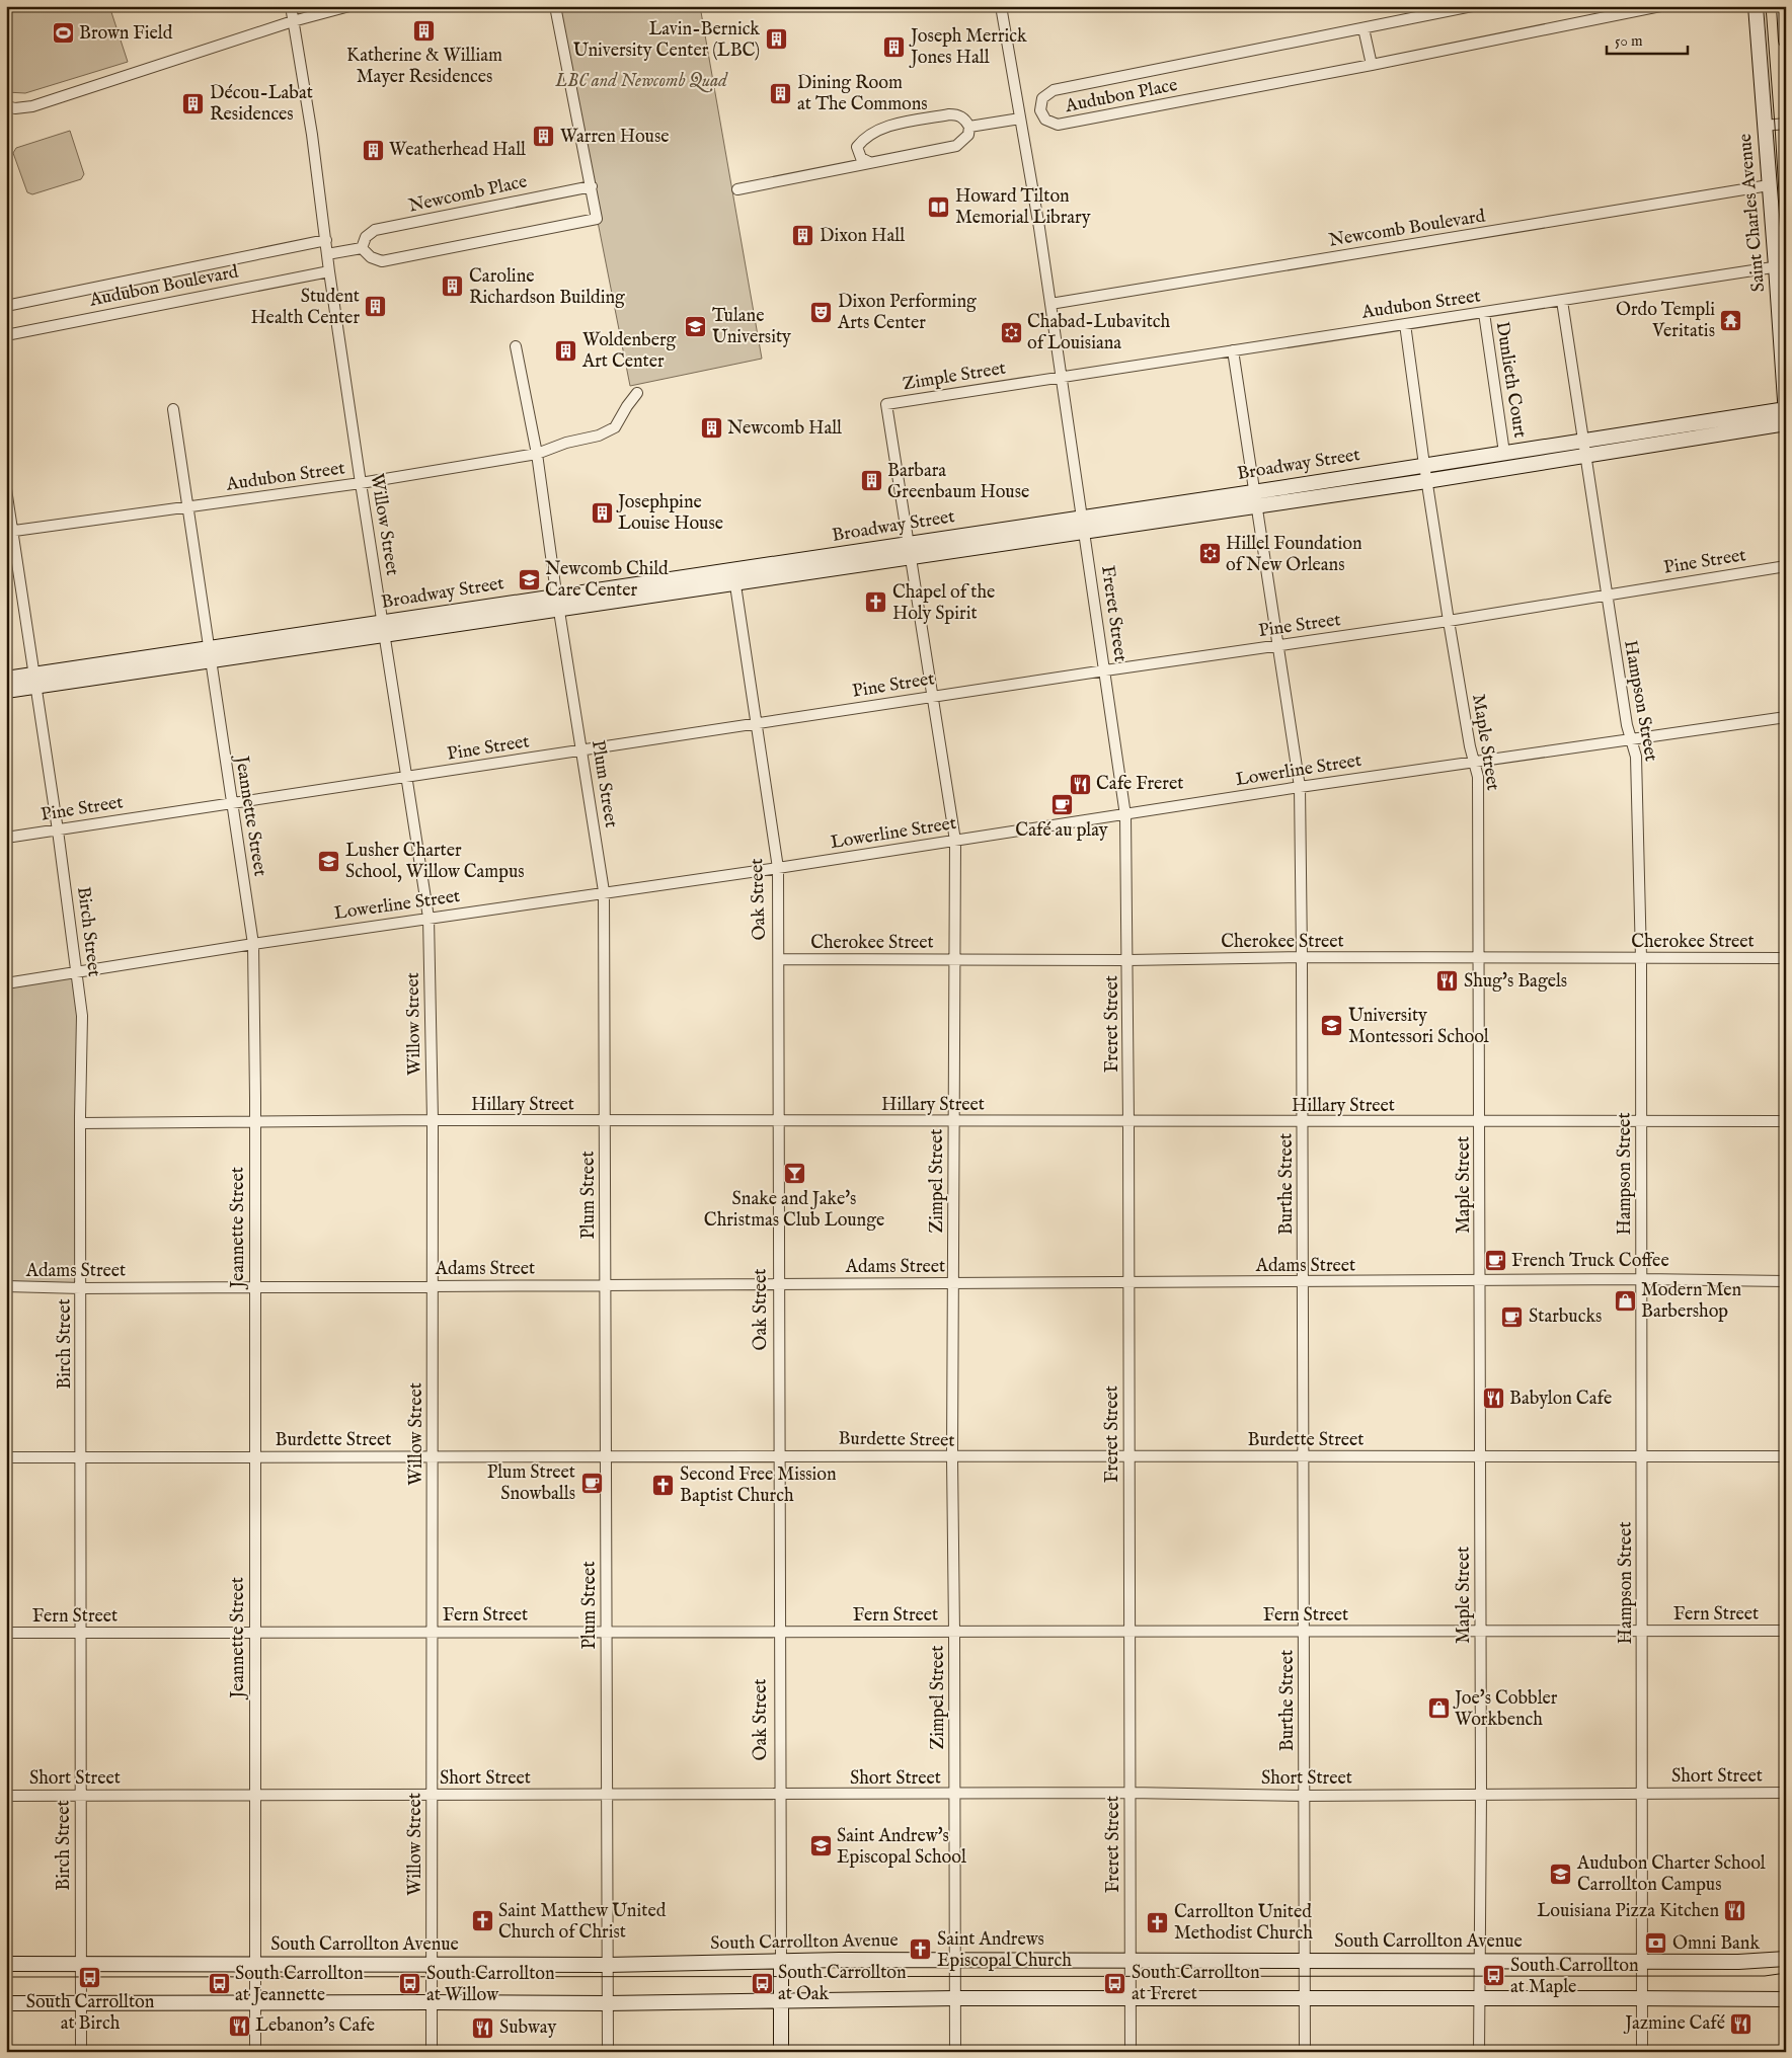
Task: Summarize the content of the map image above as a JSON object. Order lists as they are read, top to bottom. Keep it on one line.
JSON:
{"streets":{"main road":["Saint Charles Avenue","Broadway Street","Oak Street","South Carrollton Avenue"],"street":["Audubon Place","Newcomb Place","Newcomb Boulevard","Audubon Boulevard","Audubon Street","Zimple Street","Dunlieth Court","Willow Street","Pine Street","Freret Street","Hampson Street","Maple Street","Lowerline Street","Plum Street","Jeannette Street","Birch Street","Cherokee Street","Hillary Street","Zimpel Street","Burthe Street","Adams Street","Burdette Street","Fern Street","Short Street"]},"crossings":[["Saint Charles Avenue","Newcomb Boulevard"],["Saint Charles Avenue","Audubon Street"],["Saint Charles Avenue","Broadway Street"],["Newcomb Boulevard","Freret Street"],["Audubon Boulevard","Willow Street"],["Audubon Street","Zimple Street"],["Audubon Street","Dunlieth Court"],["Audubon Street","Willow Street"],["Audubon Street","Freret Street"],["Audubon Street","Hampson Street"],["Audubon Street","Maple Street"],["Audubon Street","Plum Street"],["Audubon Street","Jeannette Street"],["Audubon Street","Birch Street"],["Audubon Street","Burthe Street"],["Zimple Street","Broadway Street"],["Zimple Street","Freret Street"],["Zimple Street","Zimpel Street"],["Dunlieth Court","Broadway Street"],["Broadway Street","Willow Street"],["Broadway Street","Freret Street"],["Broadway Street","Hampson Street"],["Broadway Street","Maple Street"],["Broadway Street","Plum Street"],["Broadway Street","Jeannette Street"],["Broadway Street","Oak Street"],["Broadway Street","Birch Street"],["Broadway Street","Zimpel Street"],["Broadway Street","Burthe Street"],["Willow Street","Pine Street"],["Willow Street","Lowerline Street"],["Willow Street","Hillary Street"],["Willow Street","Adams Street"],["Willow Street","Burdette Street"],["Willow Street","Fern Street"],["Willow Street","Short Street"],["Willow Street","South Carrollton Avenue"],["Pine Street","Freret Street"],["Pine Street","Hampson Street"],["Pine Street","Maple Street"],["Pine Street","Plum Street"],["Pine Street","Jeannette Street"],["Pine Street","Oak Street"],["Pine Street","Birch Street"],["Pine Street","Zimpel Street"],["Pine Street","Burthe Street"],["Freret Street","Lowerline Street"],["Freret Street","Cherokee Street"],["Freret Street","Hillary Street"],["Freret Street","Adams Street"],["Freret Street","Burdette Street"],["Freret Street","Fern Street"],["Freret Street","Short Street"],["Freret Street","South Carrollton Avenue"],["Hampson Street","Lowerline Street"],["Hampson Street","Cherokee Street"],["Hampson Street","Hillary Street"],["Hampson Street","Adams Street"],["Hampson Street","Burdette Street"],["Hampson Street","Fern Street"],["Hampson Street","Short Street"],["Hampson Street","South Carrollton Avenue"],["Maple Street","Lowerline Street"],["Maple Street","Cherokee Street"],["Maple Street","Hillary Street"],["Maple Street","Adams Street"],["Maple Street","Burdette Street"],["Maple Street","Fern Street"],["Maple Street","Short Street"],["Maple Street","South Carrollton Avenue"],["Lowerline Street","Plum Street"],["Lowerline Street","Jeannette Street"],["Lowerline Street","Oak Street"],["Lowerline Street","Birch Street"],["Lowerline Street","Zimpel Street"],["Lowerline Street","Burthe Street"],["Plum Street","Hillary Street"],["Plum Street","Adams Street"],["Plum Street","Burdette Street"],["Plum Street","Fern Street"],["Plum Street","Short Street"],["Plum Street","South Carrollton Avenue"],["Jeannette Street","Hillary Street"],["Jeannette Street","Adams Street"],["Jeannette Street","Burdette Street"],["Jeannette Street","Fern Street"],["Jeannette Street","Short Street"],["Jeannette Street","South Carrollton Avenue"],["Oak Street","Cherokee Street"],["Oak Street","Hillary Street"],["Oak Street","Adams Street"],["Oak Street","Burdette Street"],["Oak Street","Fern Street"],["Oak Street","Short Street"],["Oak Street","South Carrollton Avenue"],["Birch Street","Hillary Street"],["Birch Street","Adams Street"],["Birch Street","Burdette Street"],["Birch Street","Fern Street"],["Birch Street","Short Street"],["Birch Street","South Carrollton Avenue"],["Cherokee Street","Zimpel Street"],["Cherokee Street","Burthe Street"],["Hillary Street","Zimpel Street"],["Hillary Street","Burthe Street"],["Zimpel Street","Adams Street"],["Zimpel Street","Burdette Street"],["Zimpel Street","Fern Street"],["Zimpel Street","Short Street"],["Zimpel Street","South Carrollton Avenue"],["Burthe Street","Adams Street"],["Burthe Street","Burdette Street"],["Burthe Street","Fern Street"],["Burthe Street","Short Street"],["Burthe Street","South Carrollton Avenue"]],"parks":["LBC and Newcomb Quad"],"places":{"building":["Katherine & William Mayer Residences","Lavin-Bernick University Center (LBC)","Joseph Merrick Jones Hall","Dining Room at The Commons","Décou-Labat Residences","Warren House","Weatherhead Hall","Dixon Hall","Caroline Richardson Building","Student Health Center","Woldenberg Art Center","Newcomb Hall","Barbara Greenbaum House","Josephpine Louise House"],"sports":["Brown Field"],"library":["Howard Tilton Memorial Library"],"theatre":["Dixon Performing Arts Center"],"temple":["Ordo Templi Veritatis"],"school or university":["Tulane University","Newcomb Child Care Center","Lusher Charter School, Willow Campus","University Montessori School","Saint Andrew's Episcopal School","Audubon Charter School Carrollton Campus"],"synagogue":["Chabad-Lubavitch of Louisiana","Hillel Foundation of New Orleans"],"church":["Chapel of the Holy Spirit","Second Free Mission Baptist Church","Saint Matthew United Church of Christ","Carrollton United Methodist Church","Saint Andrews Episcopal Church"],"restaurant":["Cafe Freret","Shug's Bagels","Babylon Cafe","Louisiana Pizza Kitchen","Jazmine Café","Lebanon's Cafe","Subway"],"cafe":["Café au play","French Truck Coffee","Starbucks","Plum Street Snowballs"],"bar":["Snake and Jake's Christmas Club Lounge"],"shop":["Modern Men Barbershop","Joe's Cobbler Workbench"],"bank":["Omni Bank"],"bus stop":["South Carrollton at Maple","South Carrollton at Birch","South Carrollton at Oak","South Carrollton at Freret","South Carrollton at Jeannette","South Carrollton at Willow"]},"scale_bar":"50 m"}
